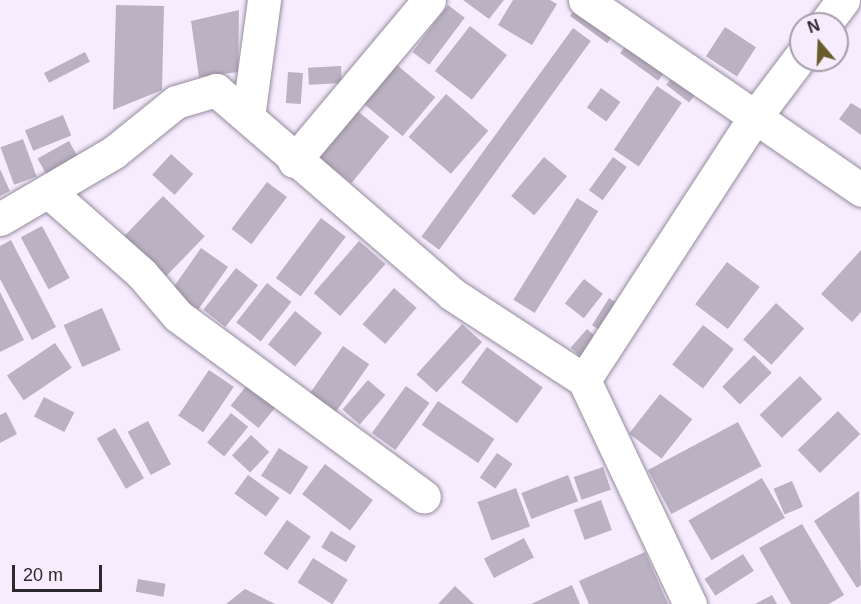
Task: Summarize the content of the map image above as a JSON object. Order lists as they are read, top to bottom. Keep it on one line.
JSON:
{"scale_bar":"20 m","north":"top"}
